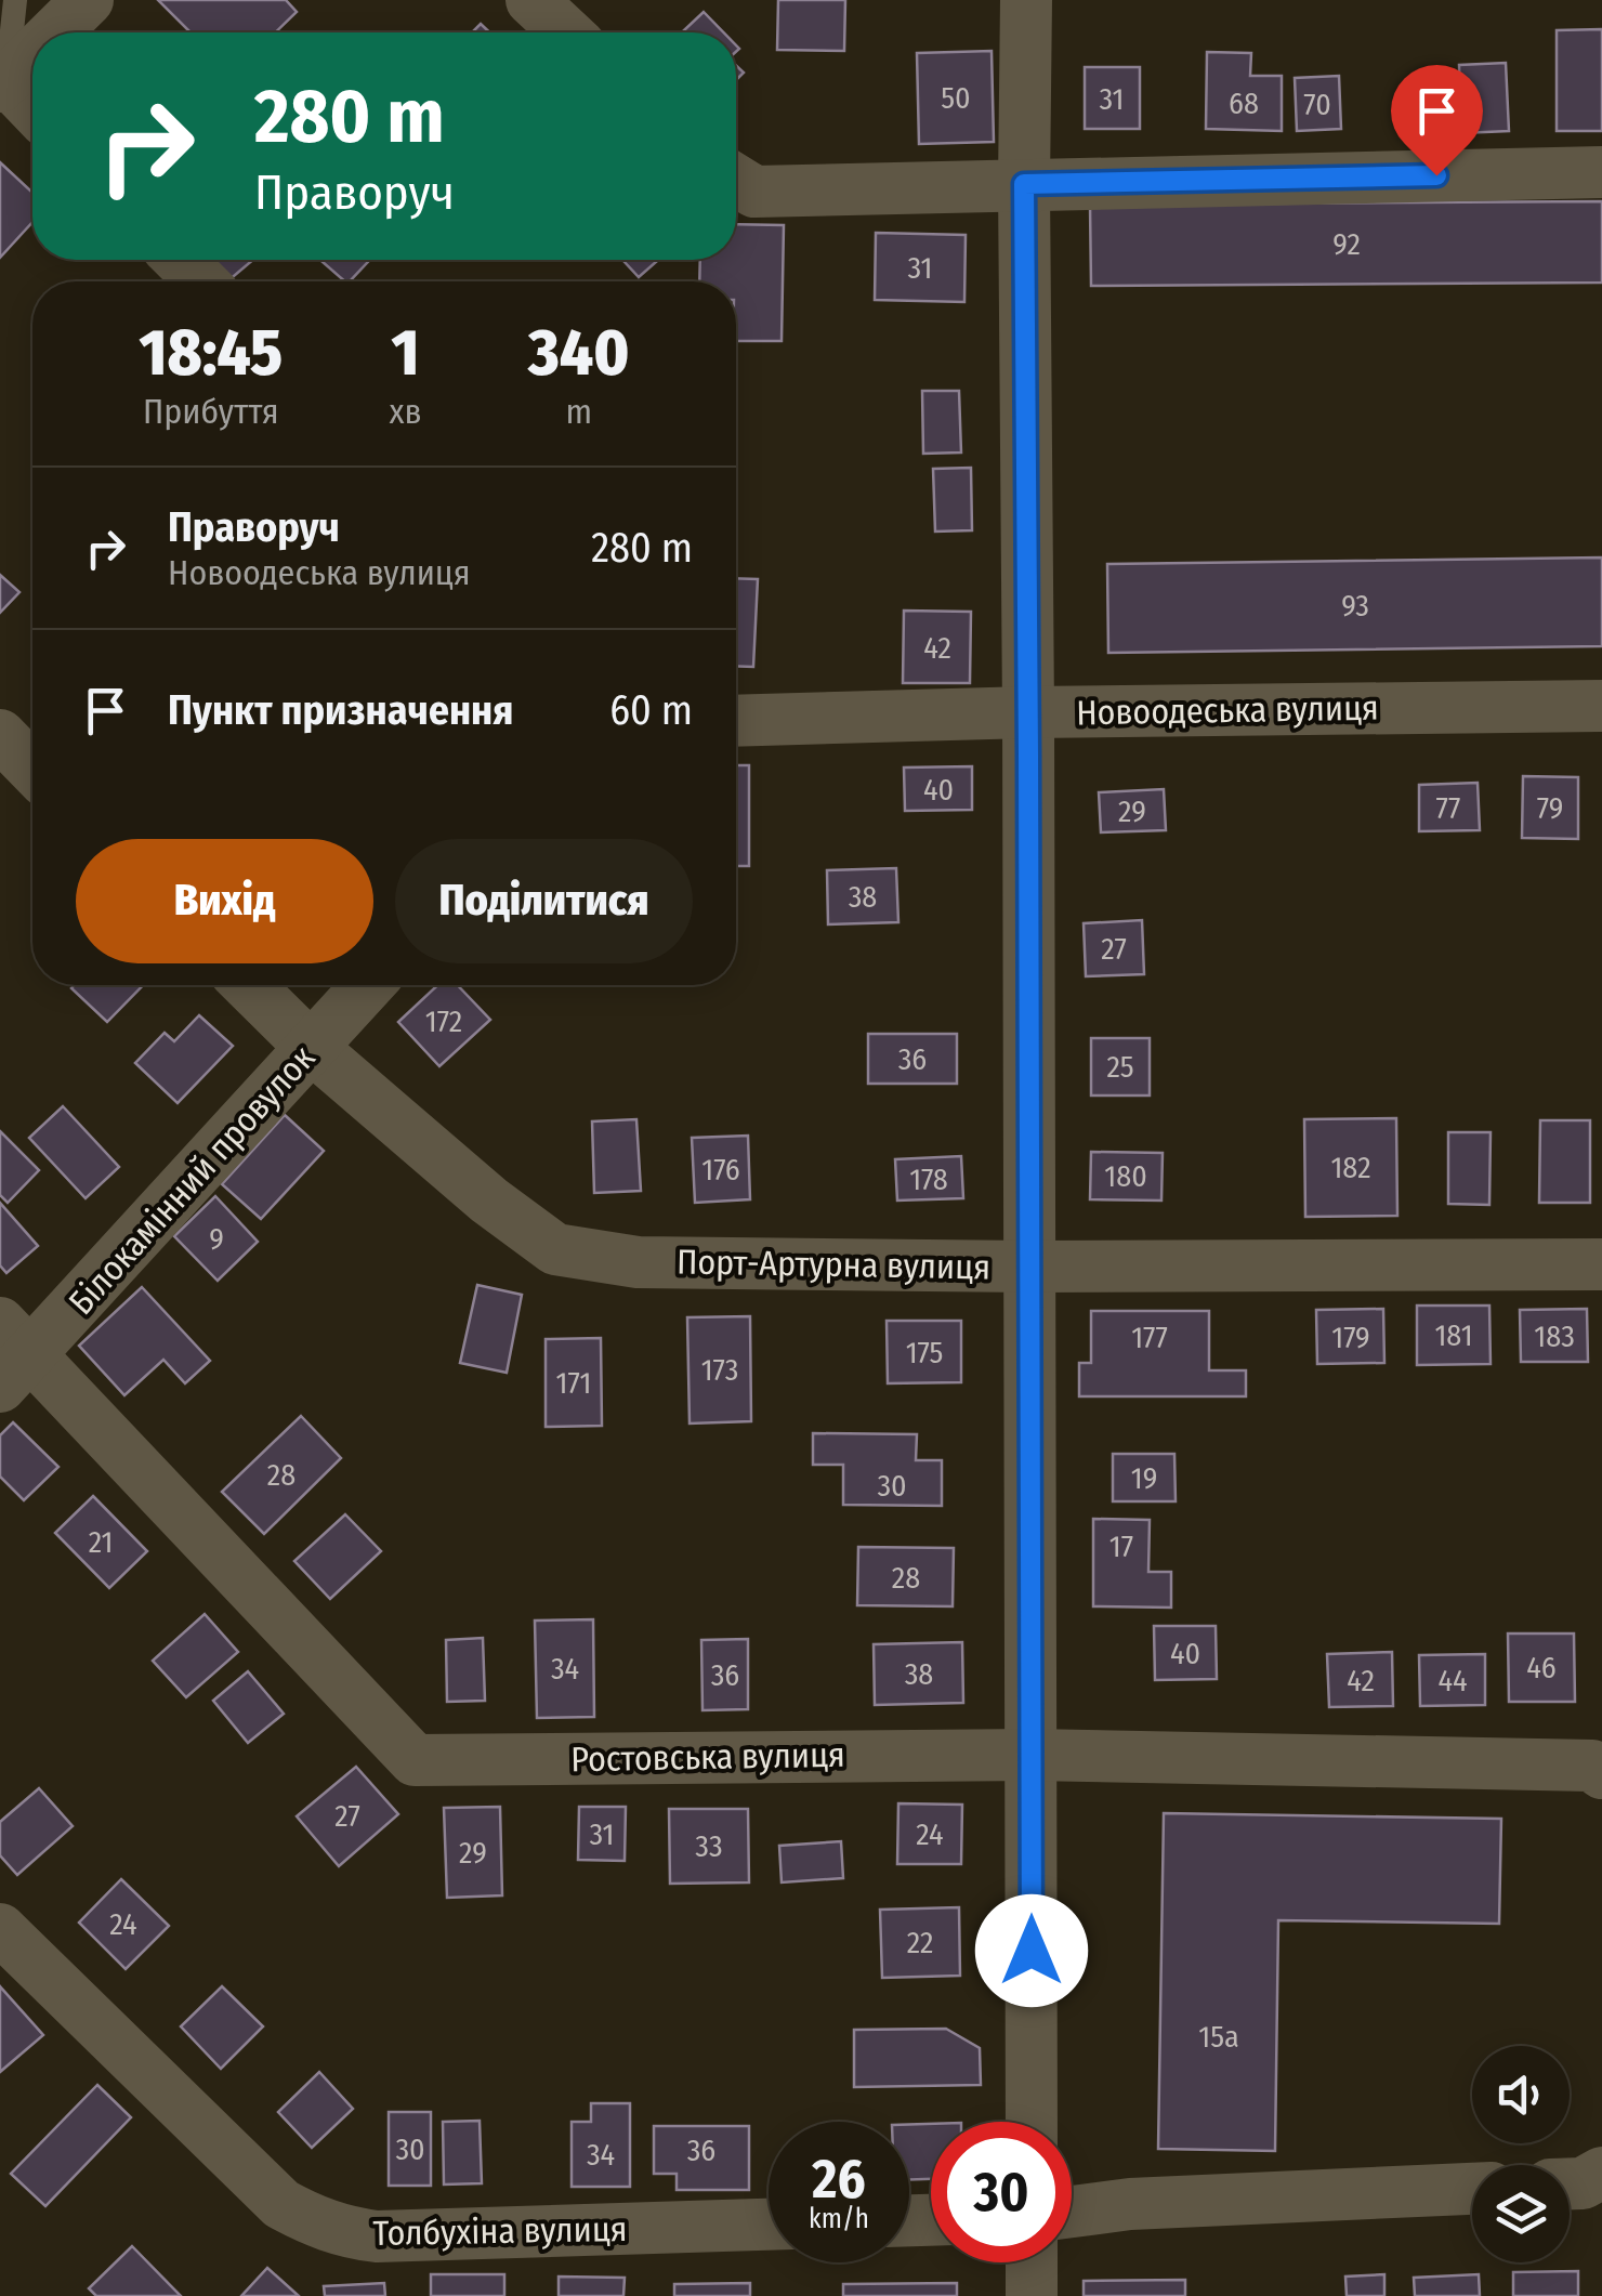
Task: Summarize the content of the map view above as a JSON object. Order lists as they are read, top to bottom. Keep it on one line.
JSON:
{"streets":{"street":["Новоодеська вулиця","Білокамінний провулок","Порт-Артурна вулиця","Ростовська вулиця","Толбухіна вулиця"]},"crossings":[["Білокамінний провулок","Порт-Артурна вулиця"],["Білокамінний провулок","Ростовська вулиця"]],"house_numbers":["50","31","68","70","92","31","93","42","40","77","79","29","38","27","172","36","25","182","176","180","178","9","181","183","177","179","175","173","171","28","19","30","21","17","28","40","46","34","38","36","42","44","27","31","24","33","29","24","22","15а","30","36","34"],"page":{"turn":["280 m","Праворуч"],"eta":["18:45","Прибуття","1","хв","340","m"],"list":[{"name":"Праворуч","note":"Новоодеська вулиця","value":"280 m"},{"name":"Пункт призначення","value":"60 m"}],"buttons":["Вихід","Поділитися"],"speed":"26 km/h","limit":"30"}}
